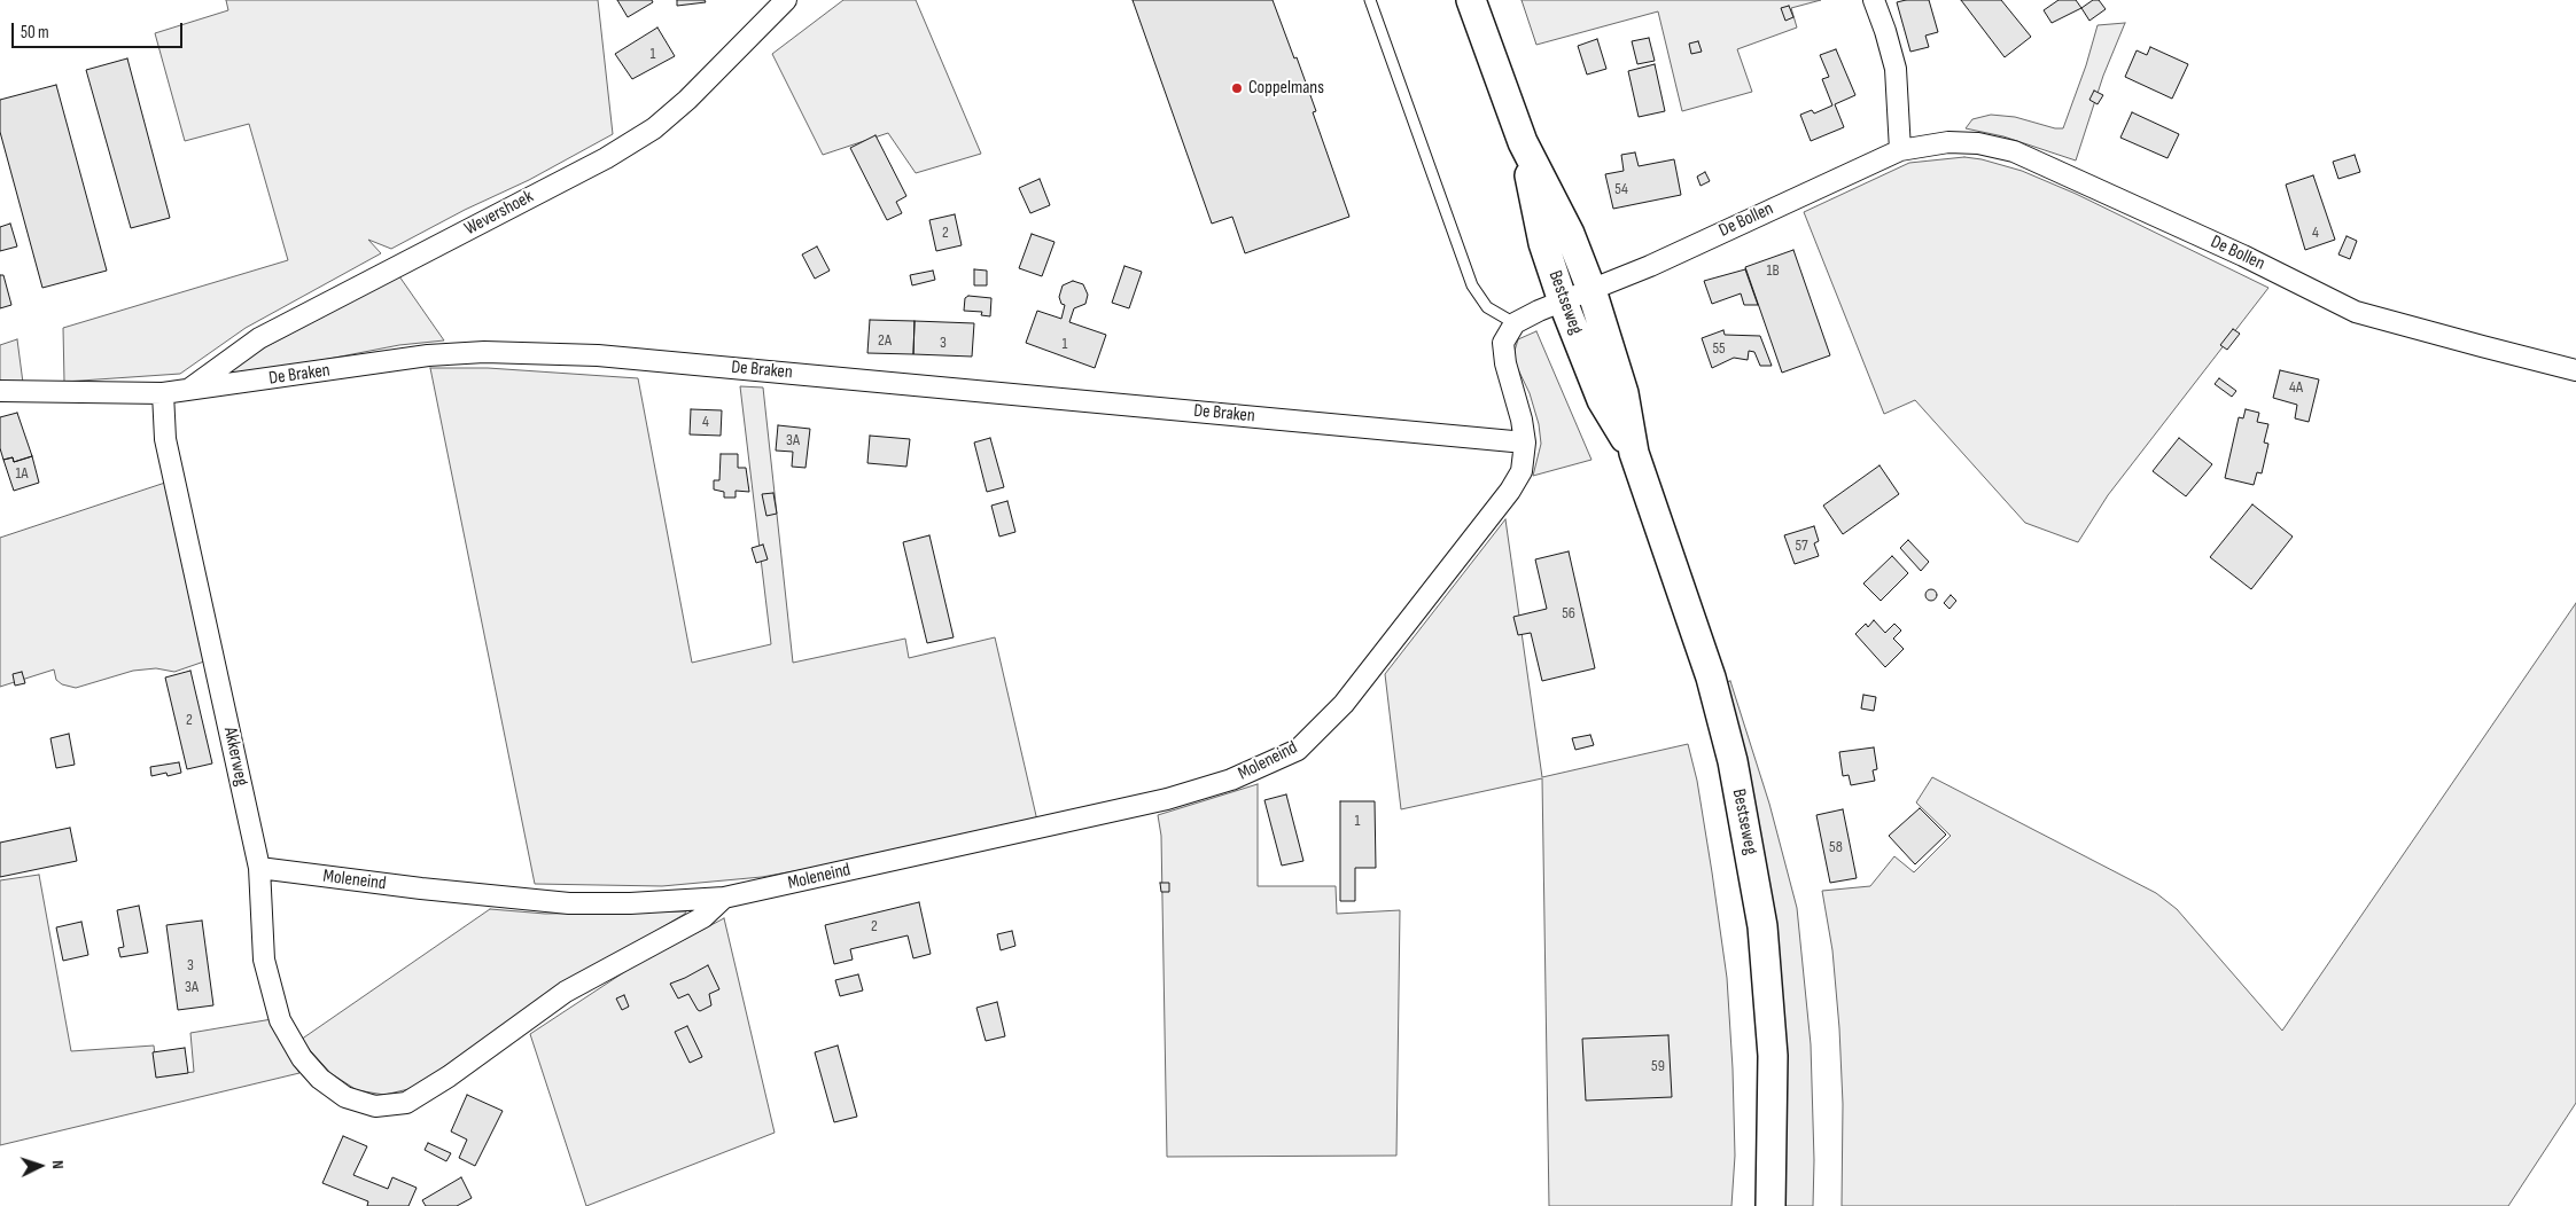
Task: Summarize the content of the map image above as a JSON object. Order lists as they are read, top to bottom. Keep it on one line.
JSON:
{"streets":{"main road":["Bestseweg"],"street":["Wevershoek","De Bollen","De Braken","Akkerweg","Moleneind"]},"crossings":[["Wevershoek","De Braken"],["De Bollen","Bestseweg"],["De Braken","Akkerweg"],["De Braken","Moleneind"],["Akkerweg","Moleneind"]],"places":["Coppelmans"],"house_numbers":["1","54","2","4","1B","2A","3","1","55","4A","4","3A","1A","57","56","2","1","58","2","3","3A","59"],"scale_bar":"50 m","north":"right"}
